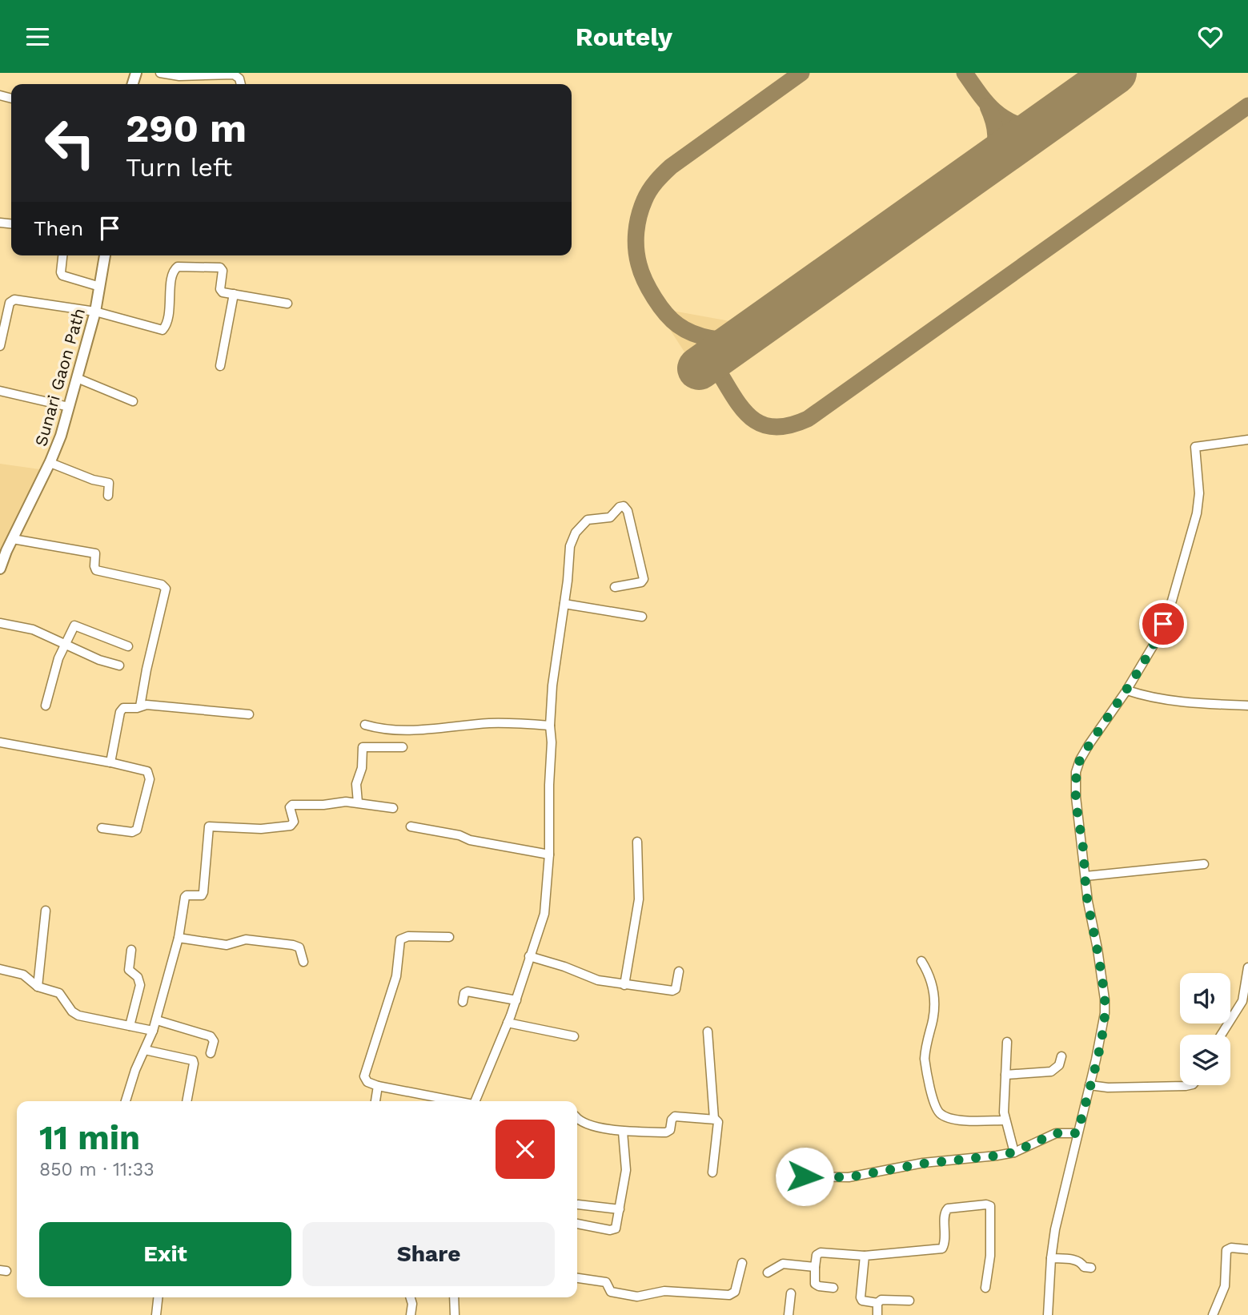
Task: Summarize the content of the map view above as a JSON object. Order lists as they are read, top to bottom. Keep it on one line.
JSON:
{"streets":{"street":["Sunari Gaon Path"]},"page":{"header":"Routely","turn":["290 m","Turn left"],"then":"Then","heading":["11 min","850 m · 11:33"],"buttons":["Exit","Share"]}}
